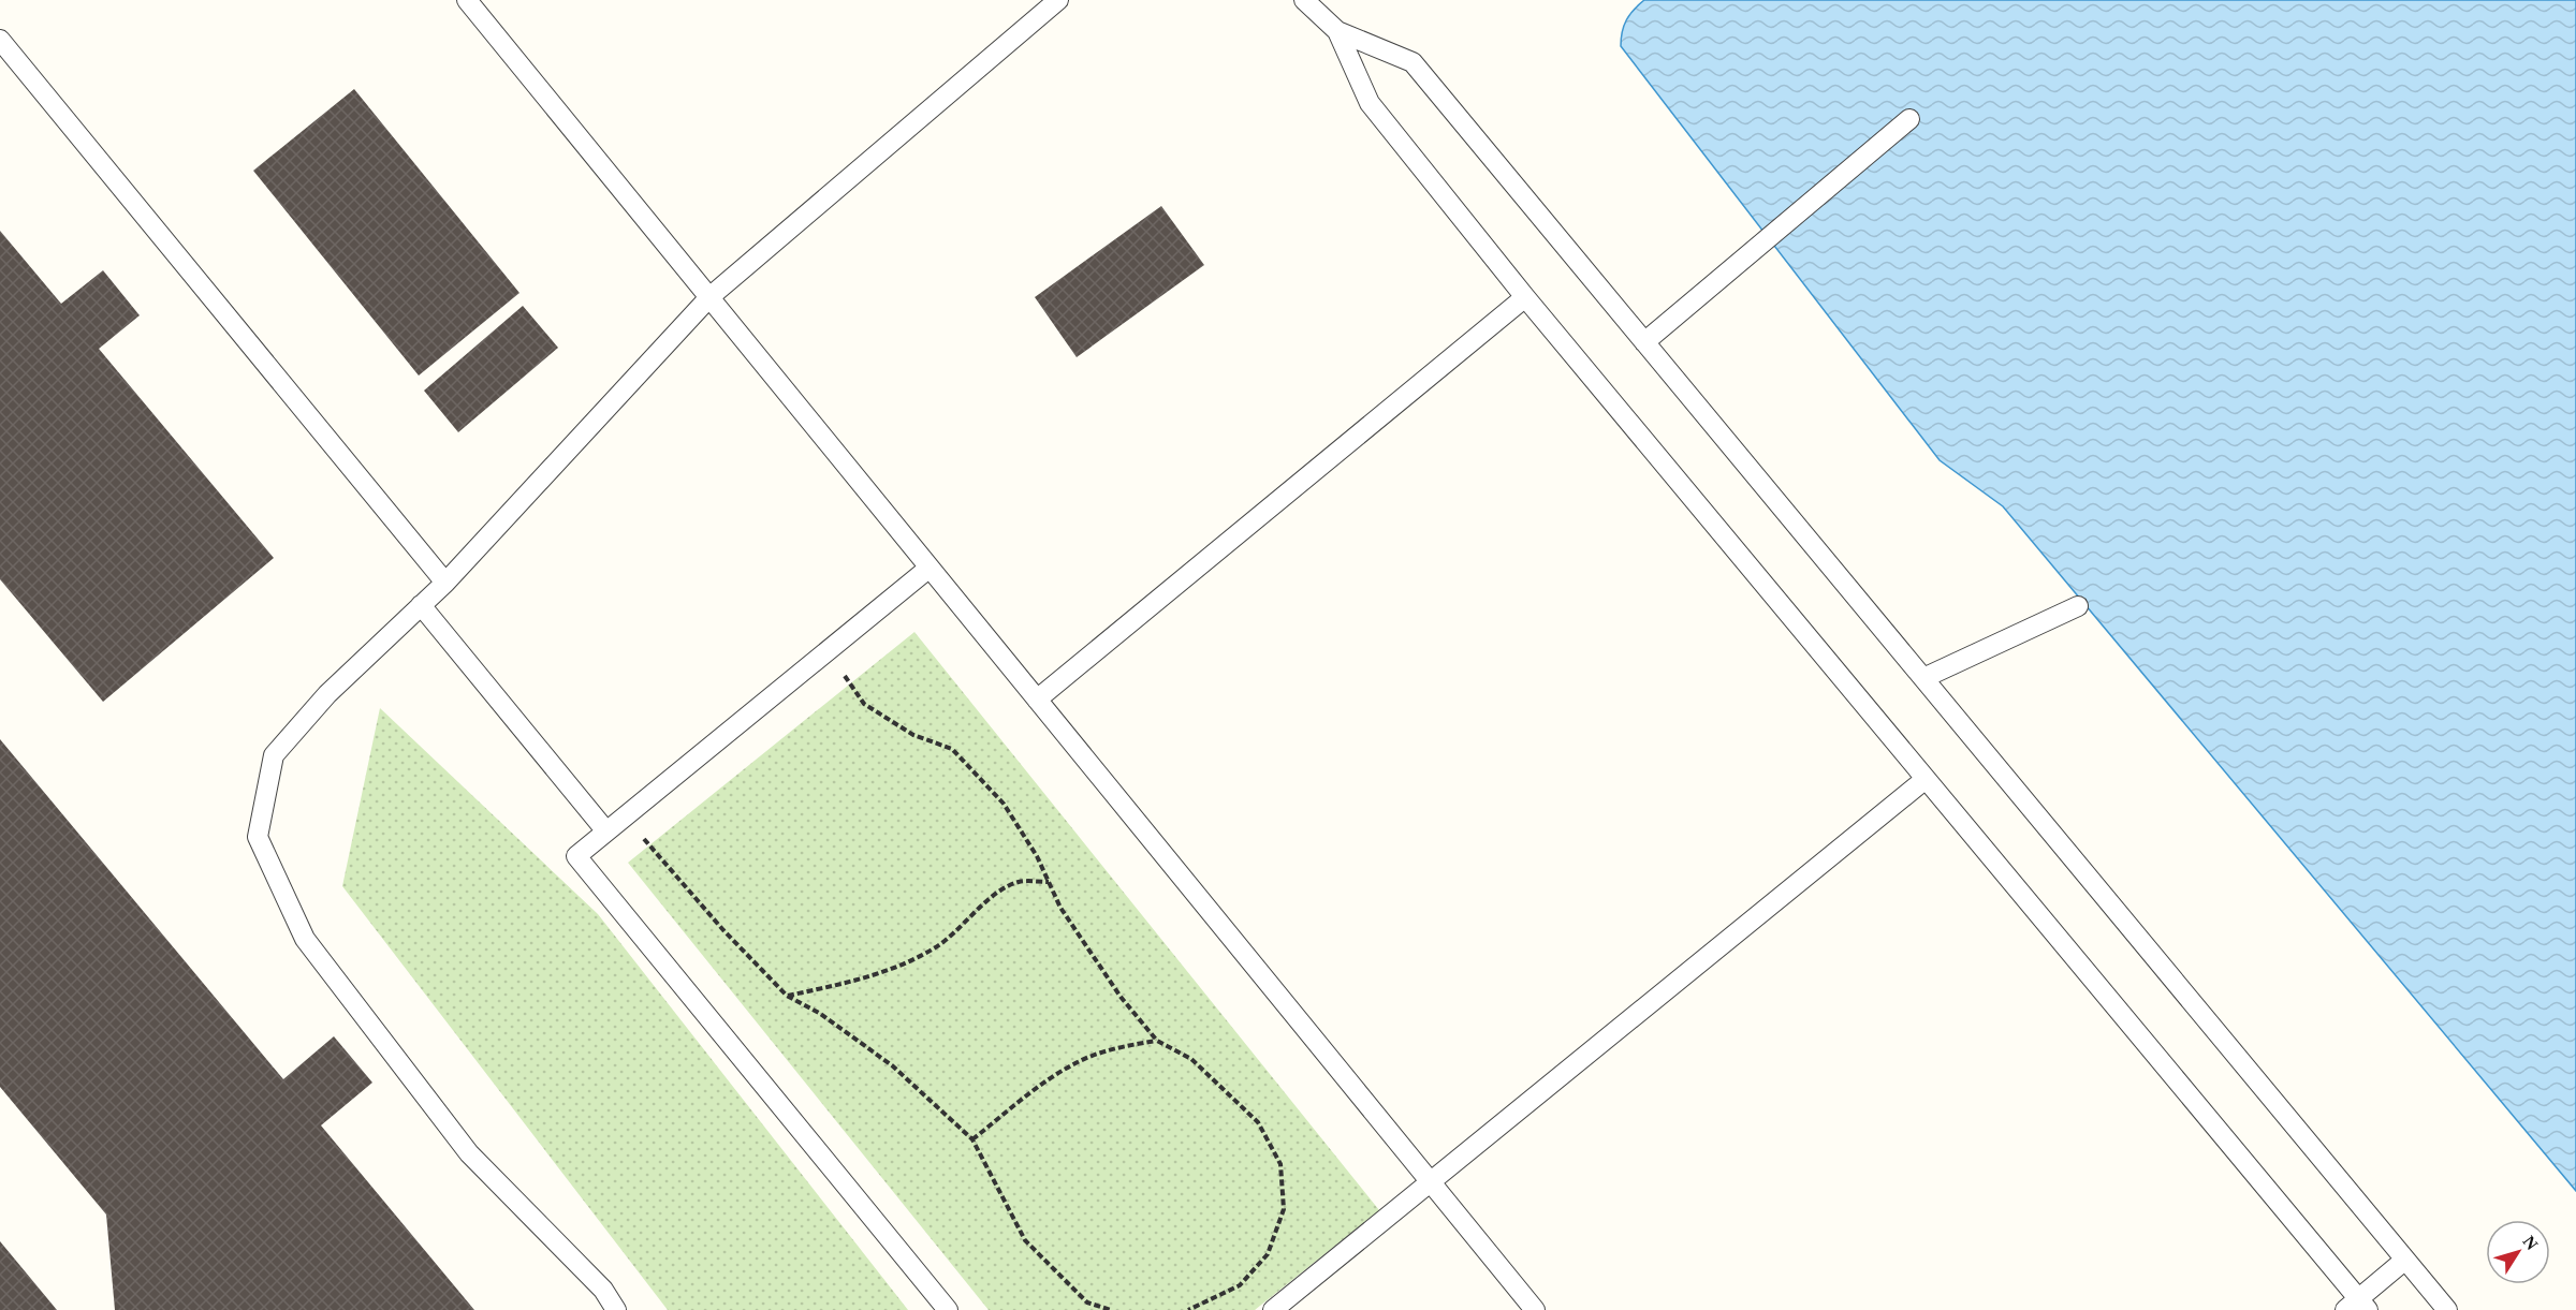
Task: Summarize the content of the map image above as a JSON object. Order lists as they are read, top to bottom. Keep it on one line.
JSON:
{"north":"top right"}
